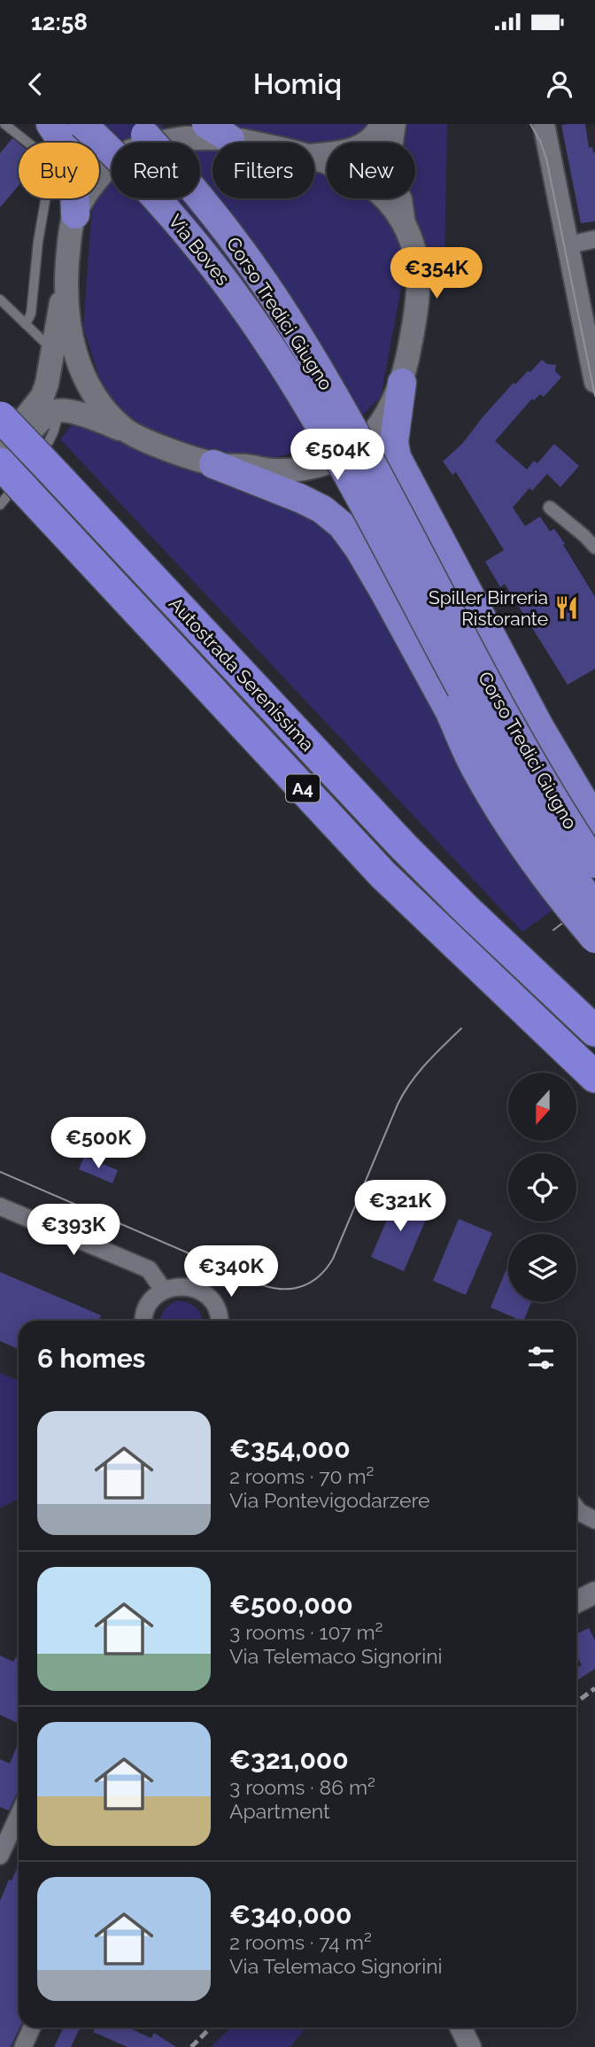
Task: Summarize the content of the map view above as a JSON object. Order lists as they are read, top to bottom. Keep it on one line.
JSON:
{"streets":{"highway":["Via Boves","Corso Tredici Giugno","Autostrada Serenissima","A4"]},"crossings":[["Via Boves","Corso Tredici Giugno"]],"places":{"restaurant":["Spiller Birreria Ristorante"]},"north":"bottom","page":{"status":"12:58","header":"Homiq","chip":["Buy","Rent","Filters","New"],"price":["€354K","€504K","€500K","€321K","€393K","€340K"],"heading":"6 homes","list":[{"name":"€354,000","note":"2 rooms · 70 m² · Via Pontevigodarzere"},{"name":"€500,000","note":"3 rooms · 107 m² · Via Telemaco Signorini"},{"name":"€321,000","note":"3 rooms · 86 m² · Apartment"},{"name":"€340,000","note":"2 rooms · 74 m² · Via Telemaco Signorini"}]}}
